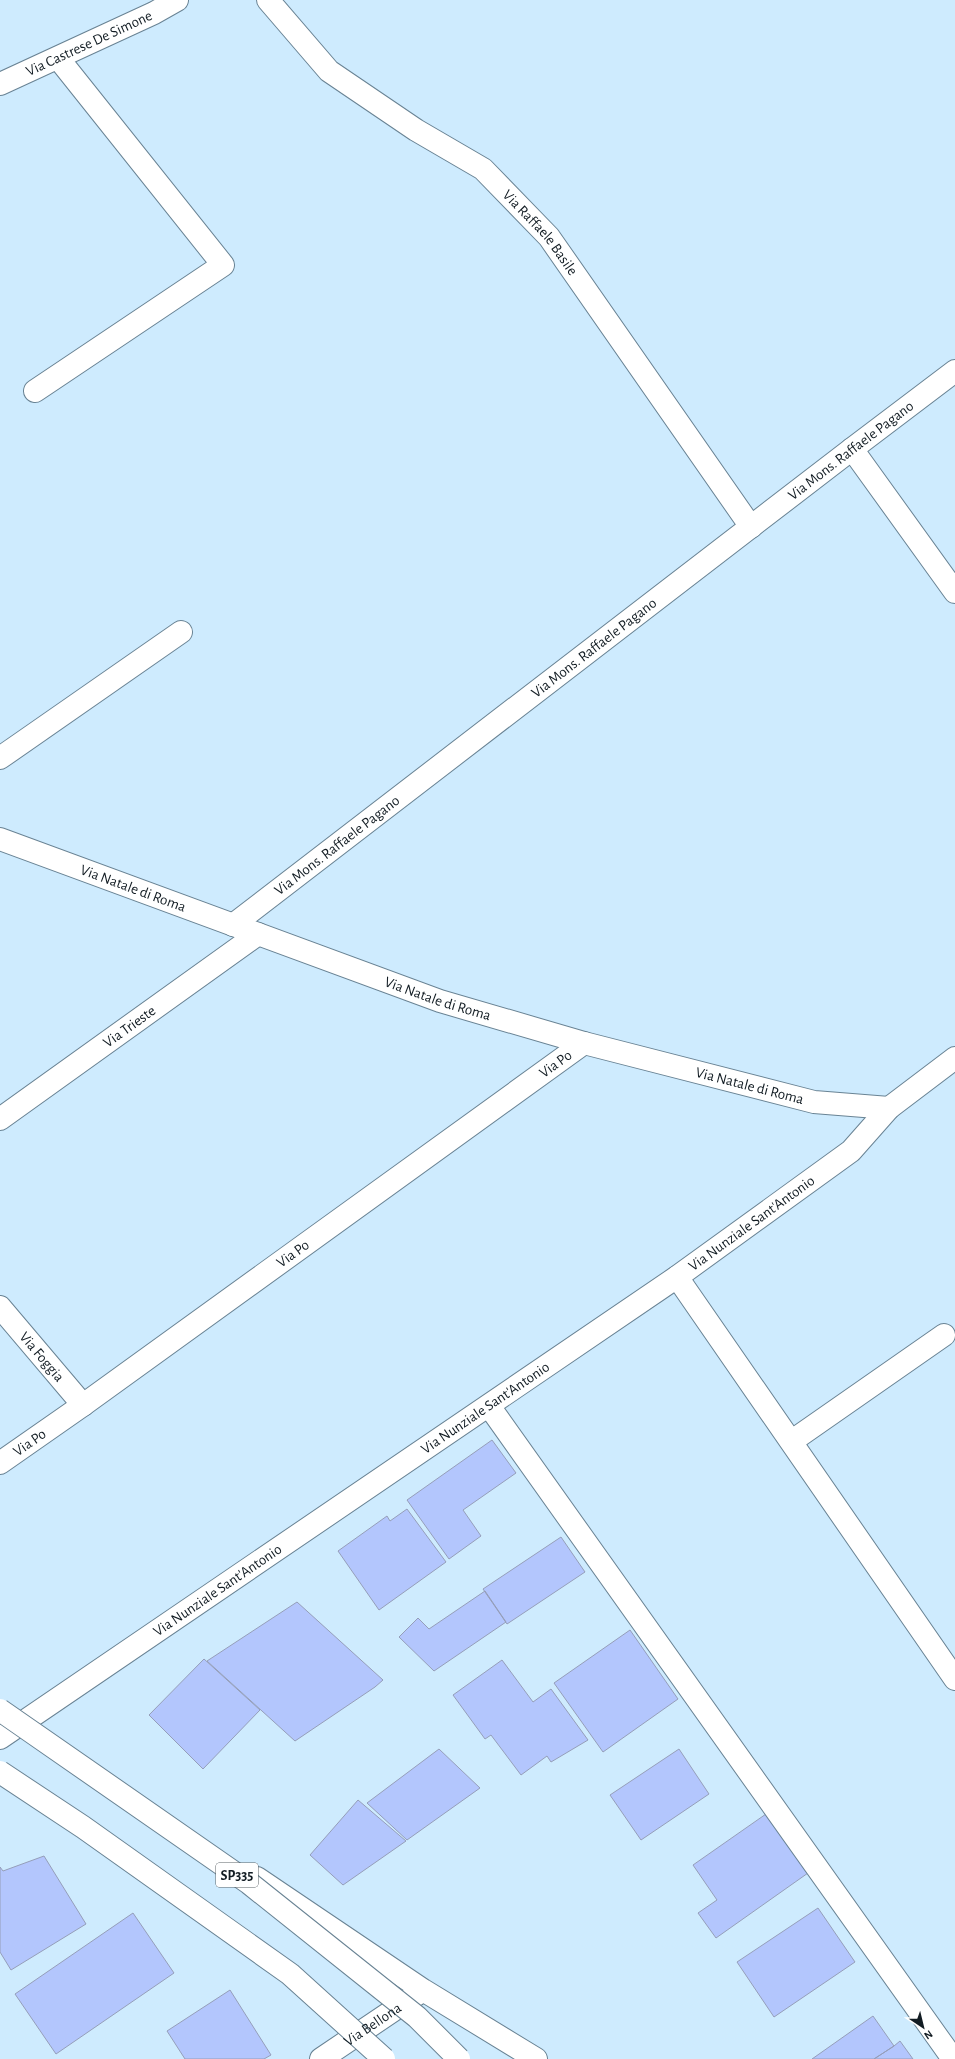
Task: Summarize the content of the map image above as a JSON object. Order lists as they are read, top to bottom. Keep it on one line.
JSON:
{"streets":{"main road":["Via Castrese De Simone","Via Raffaele Basile","Via Mons. Raffaele Pagano","Via Natale di Roma","Via Trieste","Via Po","Via Nunziale Sant'Antonio","Via Foggia","SP335","Via Bellona"]},"crossings":[["Via Raffaele Basile","Via Mons. Raffaele Pagano"],["Via Mons. Raffaele Pagano","Via Natale di Roma"],["Via Natale di Roma","Via Trieste"],["Via Natale di Roma","Via Po"],["Via Natale di Roma","Via Nunziale Sant'Antonio"],["Via Po","Via Foggia"]],"north":"bottom right"}
